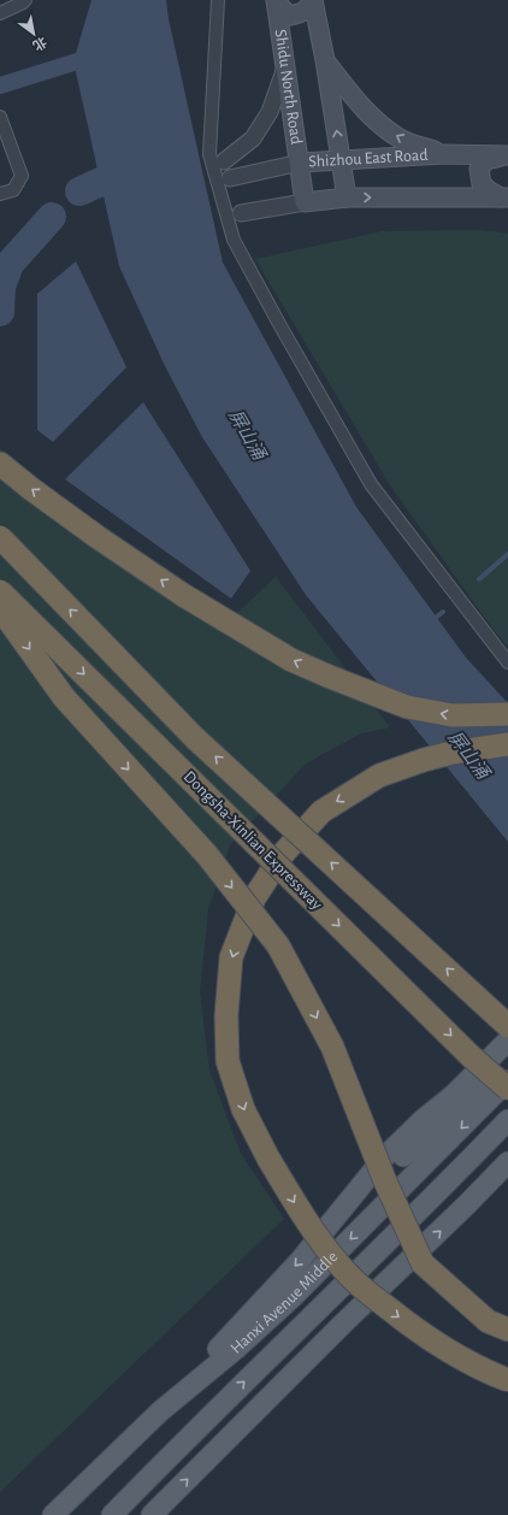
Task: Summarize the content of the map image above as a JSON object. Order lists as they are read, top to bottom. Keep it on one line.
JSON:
{"streets":{"highway":["Dongsha-Xinlian Expressway"],"main road":["Shidu North Road","Shizhou East Road","Hanxi Avenue Middle"]},"crossings":[["Shidu North Road","Shizhou East Road"]],"water":["屏山涌"],"north":"bottom right"}
